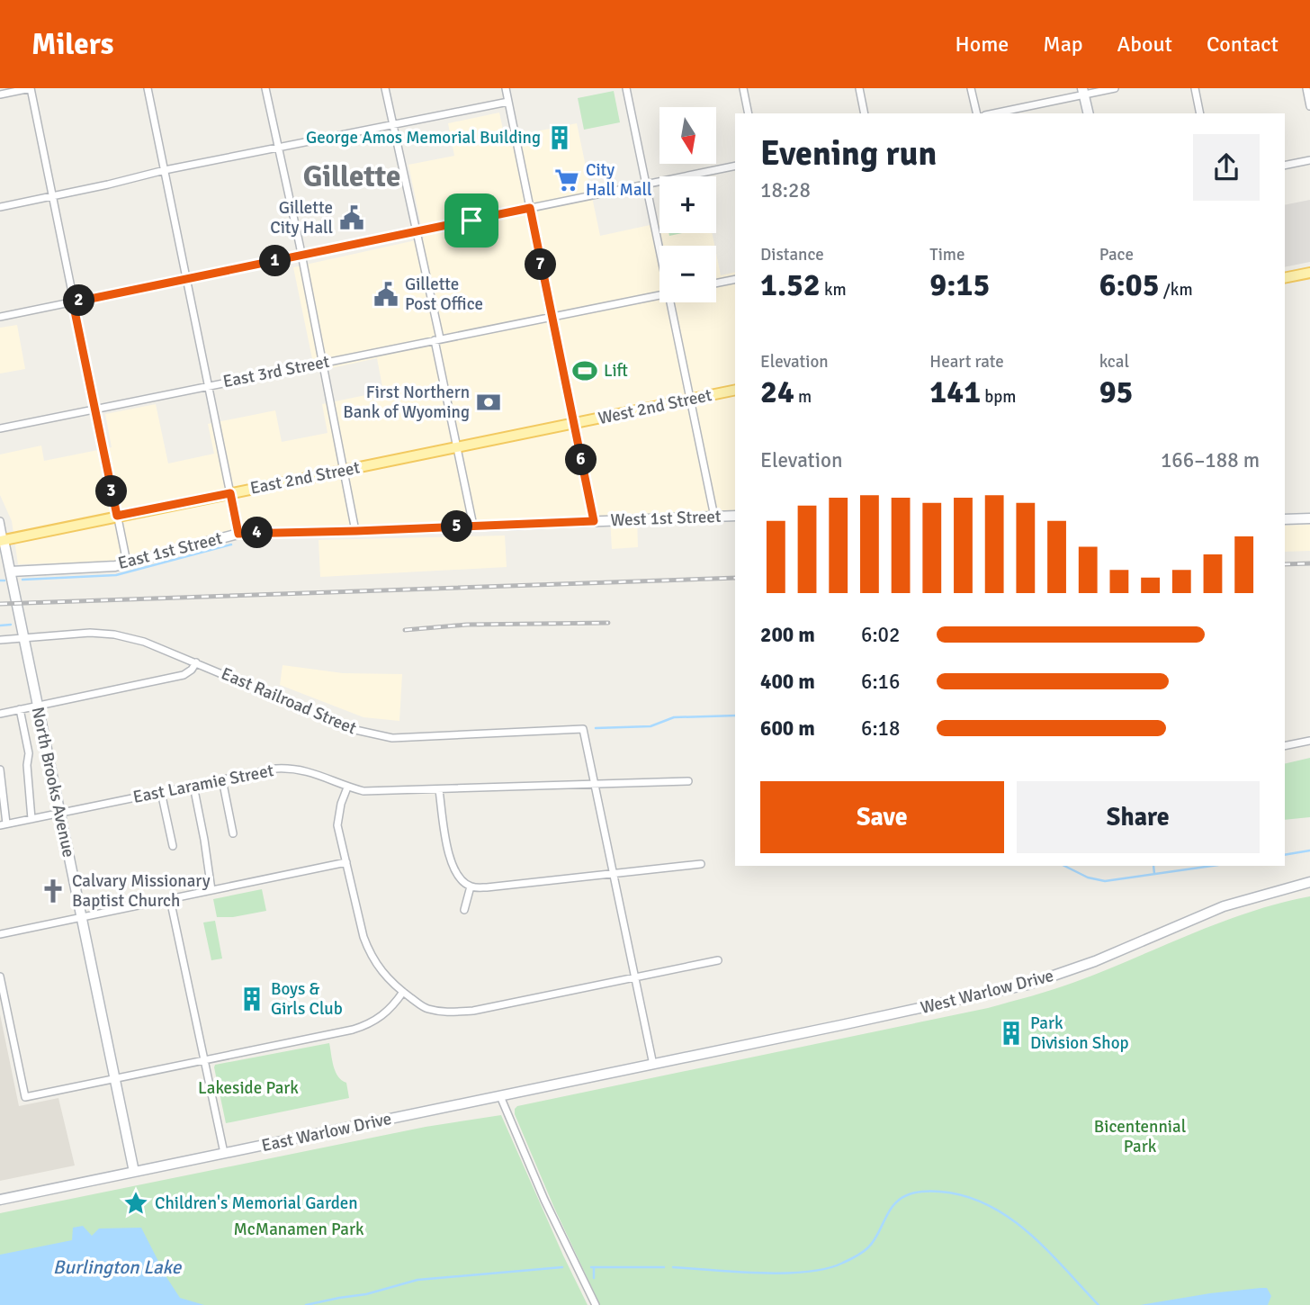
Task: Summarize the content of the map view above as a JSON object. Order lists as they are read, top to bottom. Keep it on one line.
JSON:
{"streets":{"main road":["West 2nd Street","East 2nd Street"],"street":["East 3rd Street","West 1st Street","East 1st Street","East Railroad Street","North Brooks Avenue","East Laramie Street","West Warlow Drive","East Warlow Drive"]},"crossings":[["West 2nd Street","East 2nd Street"],["East 2nd Street","North Brooks Avenue"],["West 1st Street","East 1st Street"],["East 1st Street","North Brooks Avenue"],["East Railroad Street","North Brooks Avenue"],["East Railroad Street","East Laramie Street"],["North Brooks Avenue","East Laramie Street"],["North Brooks Avenue","East Warlow Drive"],["West Warlow Drive","East Warlow Drive"]],"districts":["Gillette"],"water":["Burlington Lake"],"parks":["Lakeside Park","Bicentennial Park","McManamen Park"],"places":{"building":["George Amos Memorial Building","Boys & Girls Club","Park Division Shop"],"supermarket":["City Hall Mall"],"public building":["Gillette City Hall","Gillette Post Office"],"sports":["Lift"],"bank":["First Northern Bank of Wyoming"],"church":["Calvary Missionary Baptist Church"],"place":["Children's Memorial Garden"]},"north":"bottom","page":{"header":"Milers","nav":["Home","Map","About","Contact"],"map_buttons":["+","−"],"heading":["Evening run","18:28"],"stats":[["Distance","1.52 km"],["Time","9:15"],["Pace","6:05 /km"],["Elevation","24 m"],["Heart rate","141 bpm"],["kcal","95"]],"pins":["1","7","2","6","3","5","4"],"chart":["Elevation","166–188 m"],"list":[{"name":"200 m","note":"6:02"},{"name":"400 m","note":"6:16"},{"name":"600 m","note":"6:18"}],"buttons":["Save","Share"]}}
